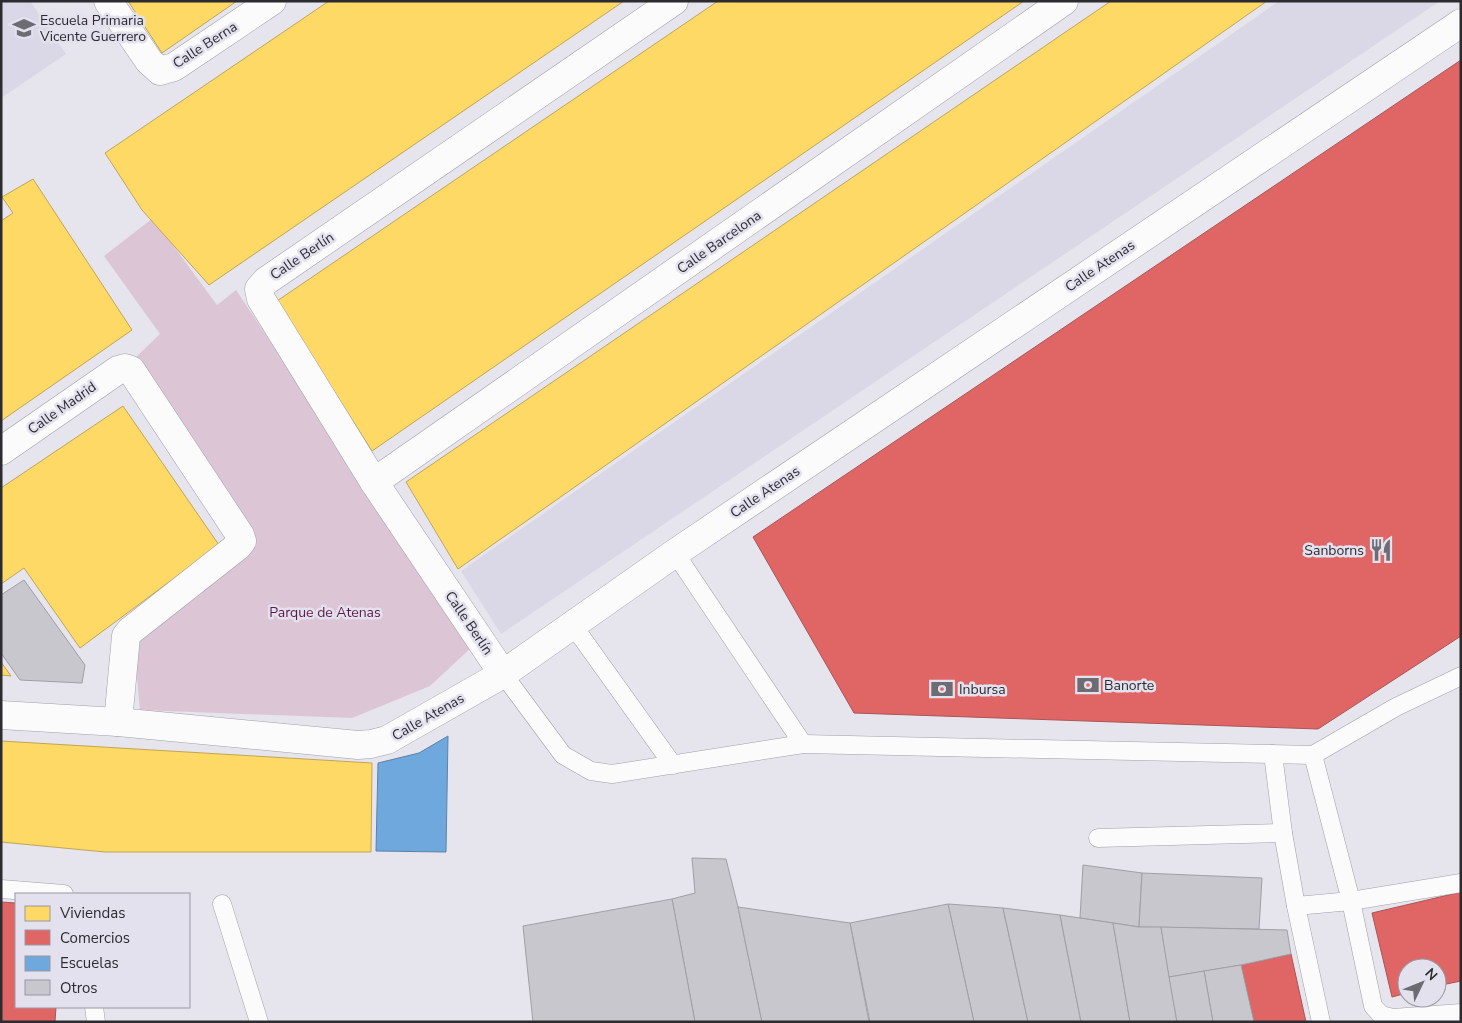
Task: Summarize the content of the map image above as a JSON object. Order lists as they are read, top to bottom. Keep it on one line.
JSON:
{"streets":{"street":["Calle Berna","Calle Barcelona","Calle Berlín","Calle Atenas","Calle Madrid"]},"crossings":[["Calle Barcelona","Calle Berlín"],["Calle Berlín","Calle Atenas"],["Calle Atenas","Calle Madrid"]],"parks":["Parque de Atenas"],"places":{"school or university":["Escuela Primaria Vicente Guerrero"],"restaurant":["Sanborns"],"bank":["Banorte","Inbursa"]},"legend":["Viviendas","Comercios","Escuelas","Otros"],"north":"top right"}
